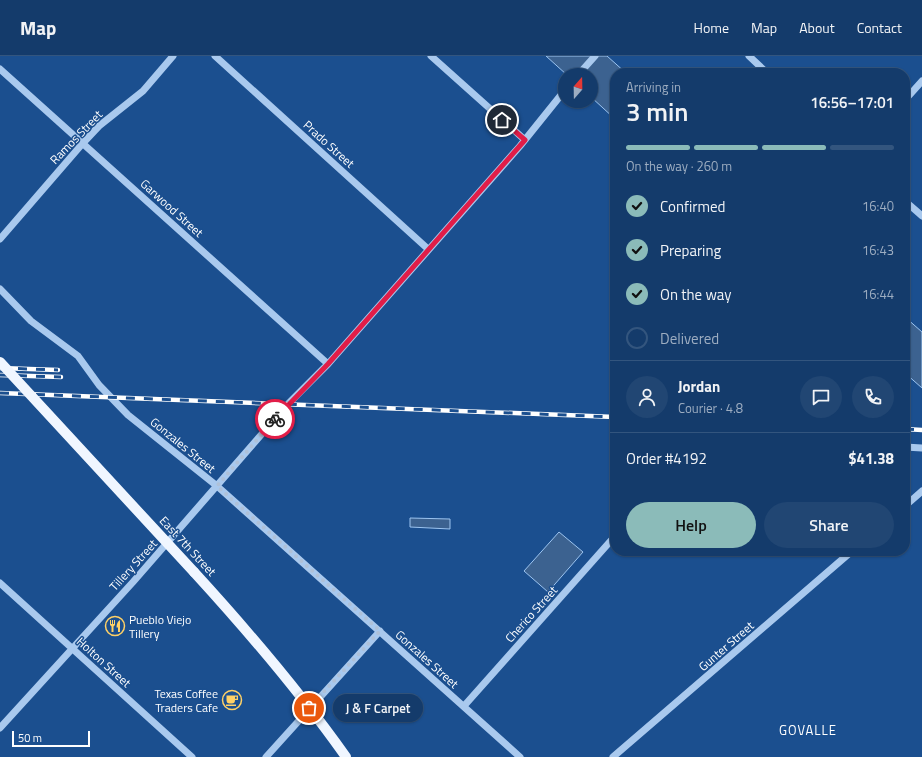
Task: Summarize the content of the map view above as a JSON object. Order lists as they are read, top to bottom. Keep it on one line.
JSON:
{"streets":{"main road":["East 7th Street"],"street":["Ramos Street","Prado Street","Garwood Street","Gonzales Street","Tillery Street","Cherico Street","Gunter Street","Holton Street"]},"crossings":[["Ramos Street","Garwood Street"],["Prado Street","Tillery Street"],["Garwood Street","Tillery Street"],["Gonzales Street","Tillery Street"],["Gonzales Street","Cherico Street"],["Tillery Street","Holton Street"]],"districts":["GOVALLE"],"places":{"restaurant":["Pueblo Viejo Tillery"],"cafe":["Texas Coffee Traders Cafe"],"other":["J & F Carpet"]},"scale_bar":"50 m","north":"top","page":{"header":"Map","nav":["Home","Map","About","Contact"],"heading":["3 min","Arriving in","16:56–17:01"],"panel":["Jordan","Courier · 4.8","Order #4192","$41.38"],"bar":"On the way · 260 m","list":[["Confirmed","16:40"],["Preparing","16:43"],["On the way","16:44"],"Delivered"],"buttons":["Help","Share"],"bubble":"J & F Carpet","scale":"50 m"}}
